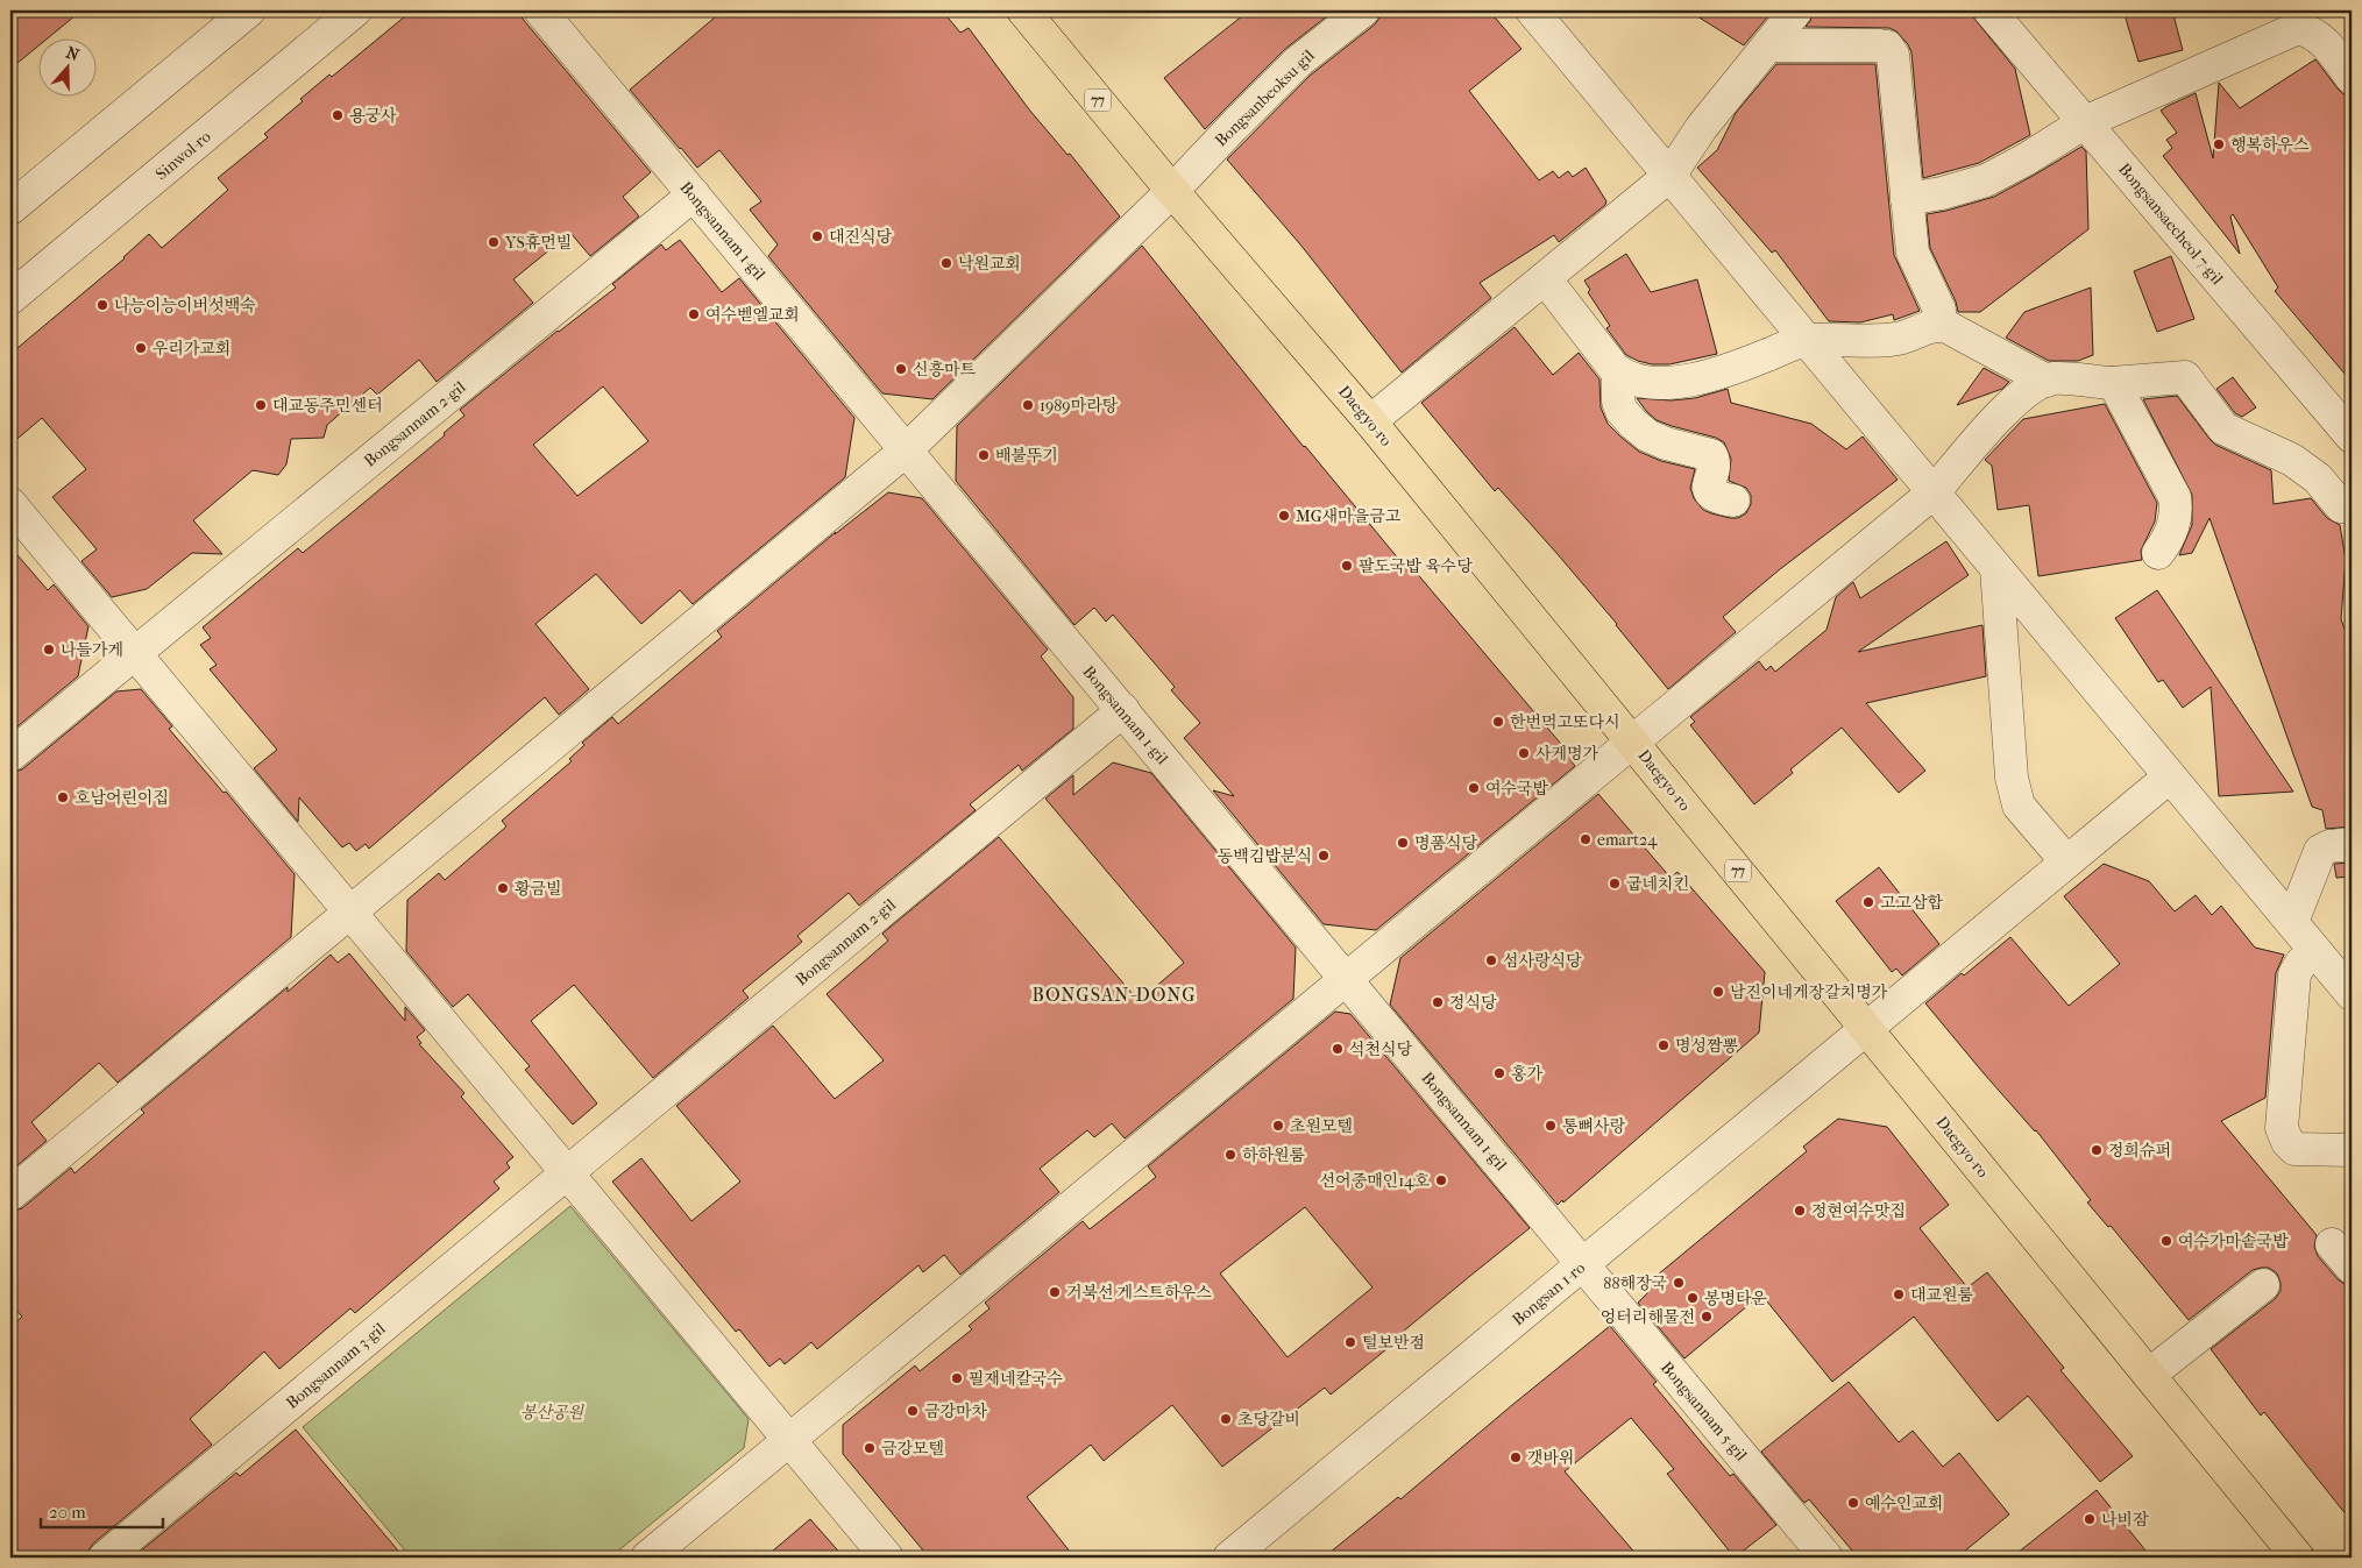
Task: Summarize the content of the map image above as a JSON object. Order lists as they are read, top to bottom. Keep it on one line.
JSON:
{"streets":{"main road":["77","Daegyo-ro"],"street":["Bongsanbeoksu-gil","Sinwol-ro","Bongsansaecheol 7-gil","Bongsannam 1-gil","Bongsannam 2-gil","Bongsan 1-ro","Bongsannam 3-gil","Bongsannam 5-gil"]},"crossings":[["Bongsanbeoksu-gil","Daegyo-ro"],["Bongsannam 1-gil","Bongsannam 2-gil"],["Bongsannam 1-gil","Bongsan 1-ro"],["Bongsannam 1-gil","Bongsannam 5-gil"],["Daegyo-ro","Bongsan 1-ro"],["Bongsannam 2-gil","Bongsannam 3-gil"],["Bongsan 1-ro","Bongsannam 5-gil"]],"districts":["BONGSAN-DONG"],"parks":["봉산공원"],"places":["용궁사","행복하우스","대진식당","YS휴먼빌","낙원교회","나능이능이버섯백숙","여수벧엘교회","우리가교회","신흥마트","대교동주민센터","1989마라탕","배불뚜기","MG새마을금고","팔도국밥 육수당","나들가게","한번먹고또다시","사케명가","여수국밥","호남어린이집","emart24","명품식당","동백김밥분식","굽네치킨","황금빌","고고삼합","섬사랑식당","남진이네게장갈치명가","정식당","명성짬뽕","석천식당","홍가","초원모텔","통뼈사랑","정희슈퍼","하하원룸","선어중매인14호","정현여수맛집","여수가마솥국밥","88해장국","거북선 게스트하우스","대교원룸","봉명타운","엉터리해물전","털보반점","필재네칼국수","금강마차","초당갈비","금강모텔","갯바위","예수인교회","나비잠"],"scale_bar":"20 m","north":"top"}
